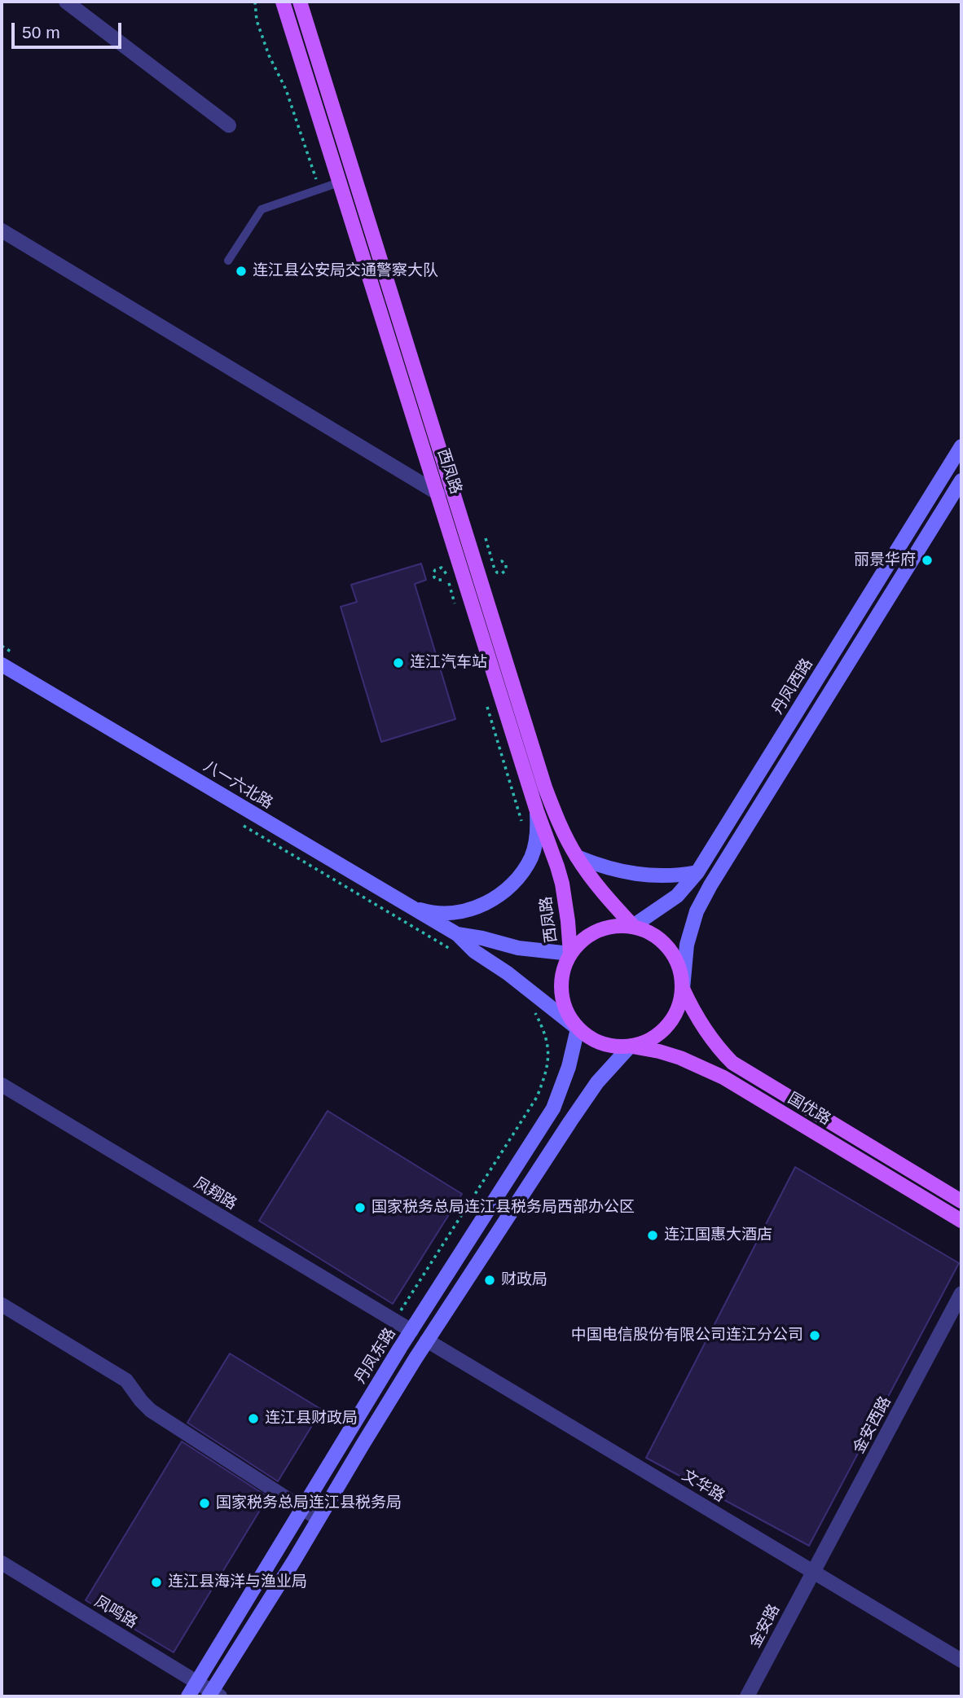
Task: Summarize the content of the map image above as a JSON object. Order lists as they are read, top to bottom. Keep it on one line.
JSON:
{"streets":{"main road":["西凤路","丹凤西路","八一六北路","国优路","丹凤东路"],"street":["凤翔路","金安西路","文华路","凤鸣路","金安路"]},"crossings":[["西凤路","丹凤西路"],["西凤路","八一六北路"],["西凤路","国优路"],["西凤路","丹凤东路"],["丹凤西路","八一六北路"],["丹凤西路","国优路"],["丹凤西路","丹凤东路"],["八一六北路","国优路"],["八一六北路","丹凤东路"],["国优路","丹凤东路"],["凤翔路","丹凤东路"],["丹凤东路","凤鸣路"],["金安西路","文华路"],["金安西路","金安路"],["文华路","金安路"]],"places":["连江县公安局交通警察大队","丽景华府","连江汽车站","国家税务总局连江县税务局西部办公区","连江国惠大酒店","财政局","中国电信股份有限公司连江分公司","连江县财政局","国家税务总局连江县税务局","连江县海洋与渔业局"],"scale_bar":"50 m"}
